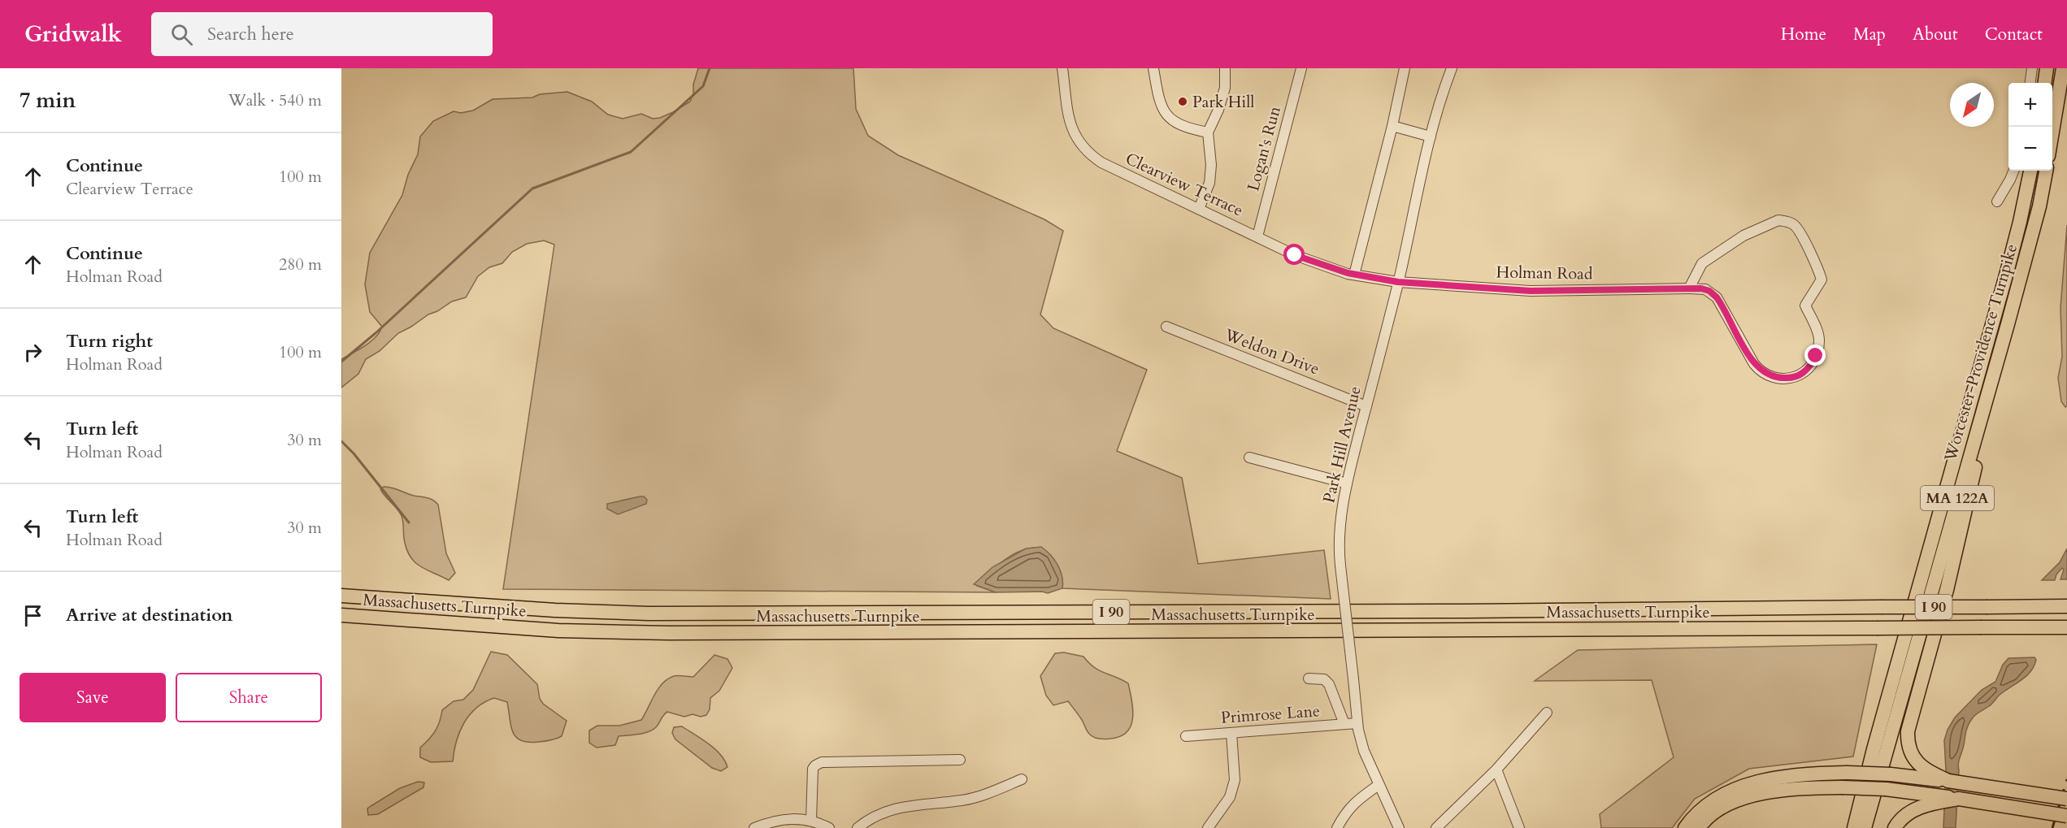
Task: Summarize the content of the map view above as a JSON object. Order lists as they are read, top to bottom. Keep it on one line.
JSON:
{"streets":{"highway":["Worcester-Providence Turnpike","MA 122A","Massachusetts Turnpike","I 90"],"street":["Logan's Run","Clearview Terrace","Holman Road","Weldon Drive","Park Hill Avenue","Primrose Lane"]},"crossings":[["Logan's Run","Clearview Terrace"],["Clearview Terrace","Holman Road"],["Clearview Terrace","Park Hill Avenue"],["Holman Road","Park Hill Avenue"],["Weldon Drive","Park Hill Avenue"],["Park Hill Avenue","Primrose Lane"]],"places":["Park Hill"],"north":"bottom left","page":{"header":"Gridwalk","search":"Search here","nav":["Home","Map","About","Contact"],"heading":["7 min","Walk · 540 m"],"map_buttons":["+","−"],"list":[["Continue","Clearview Terrace","100 m"],["Continue","Holman Road","280 m"],["Turn right","Holman Road","100 m"],["Turn left","Holman Road","30 m"],["Turn left","Holman Road","30 m"],"Arrive at destination"],"buttons":["Save","Share"]}}
